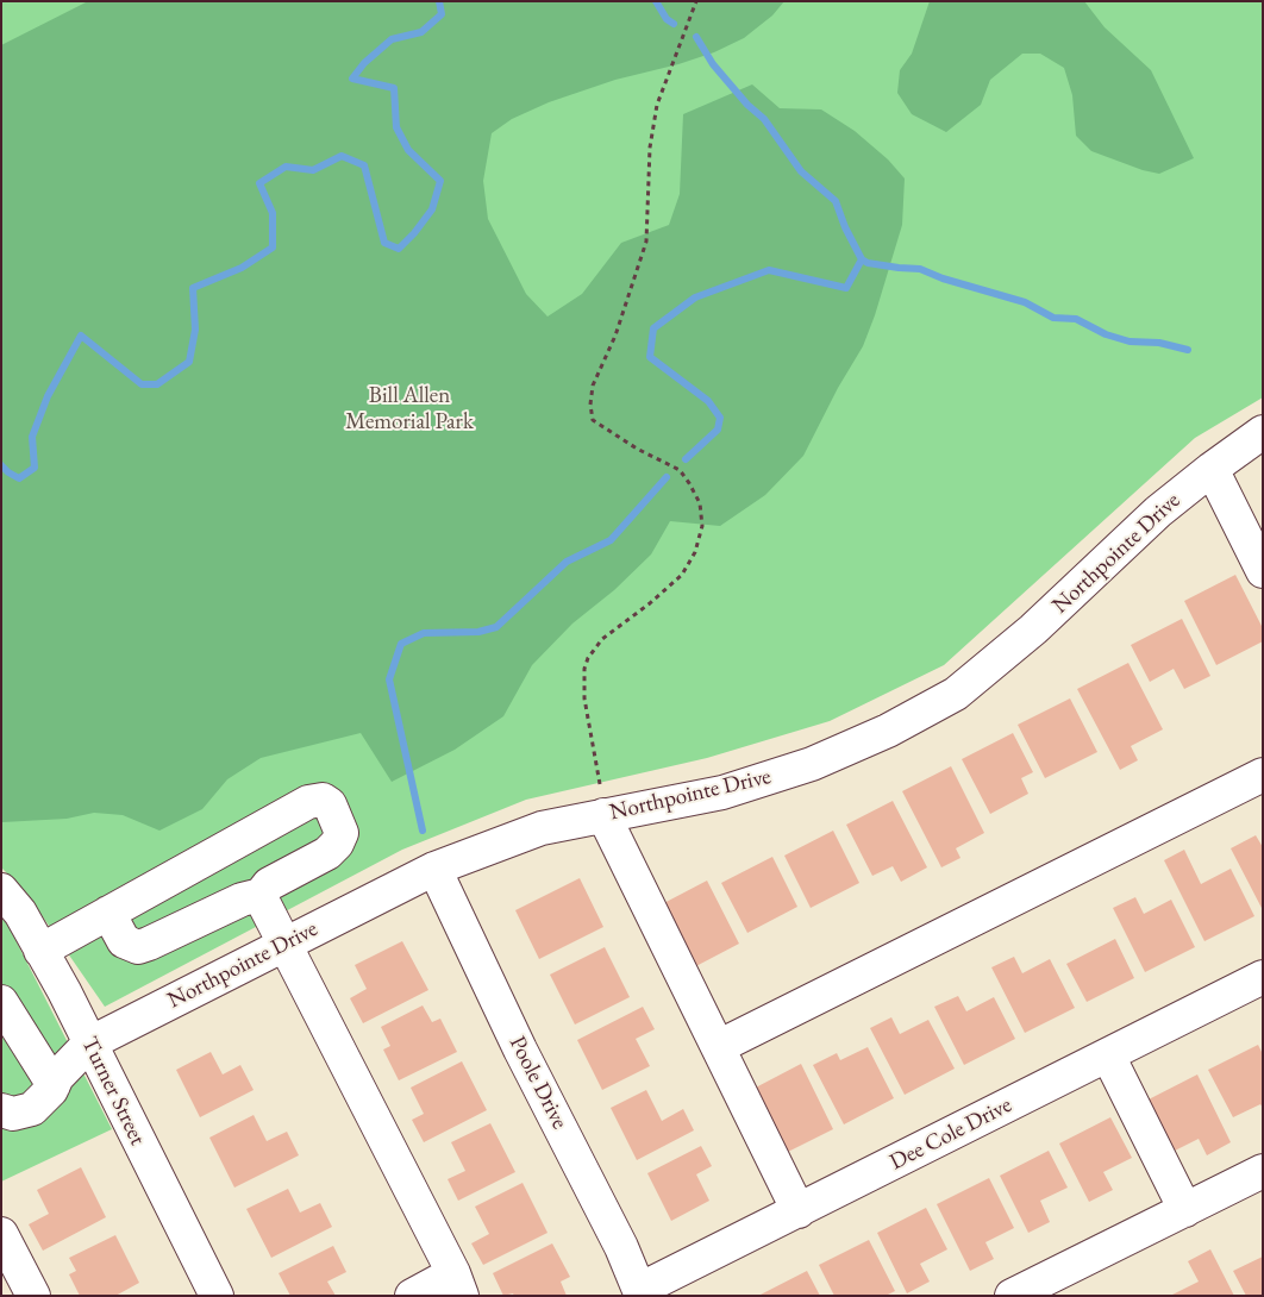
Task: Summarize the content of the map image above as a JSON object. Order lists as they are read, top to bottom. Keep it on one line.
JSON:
{"streets":{"street":["Northpointe Drive","Poole Drive","Turner Street","Dee Cole Drive"]},"crossings":[["Northpointe Drive","Poole Drive"],["Northpointe Drive","Turner Street"],["Poole Drive","Dee Cole Drive"]],"parks":["Bill Allen Memorial Park"]}
